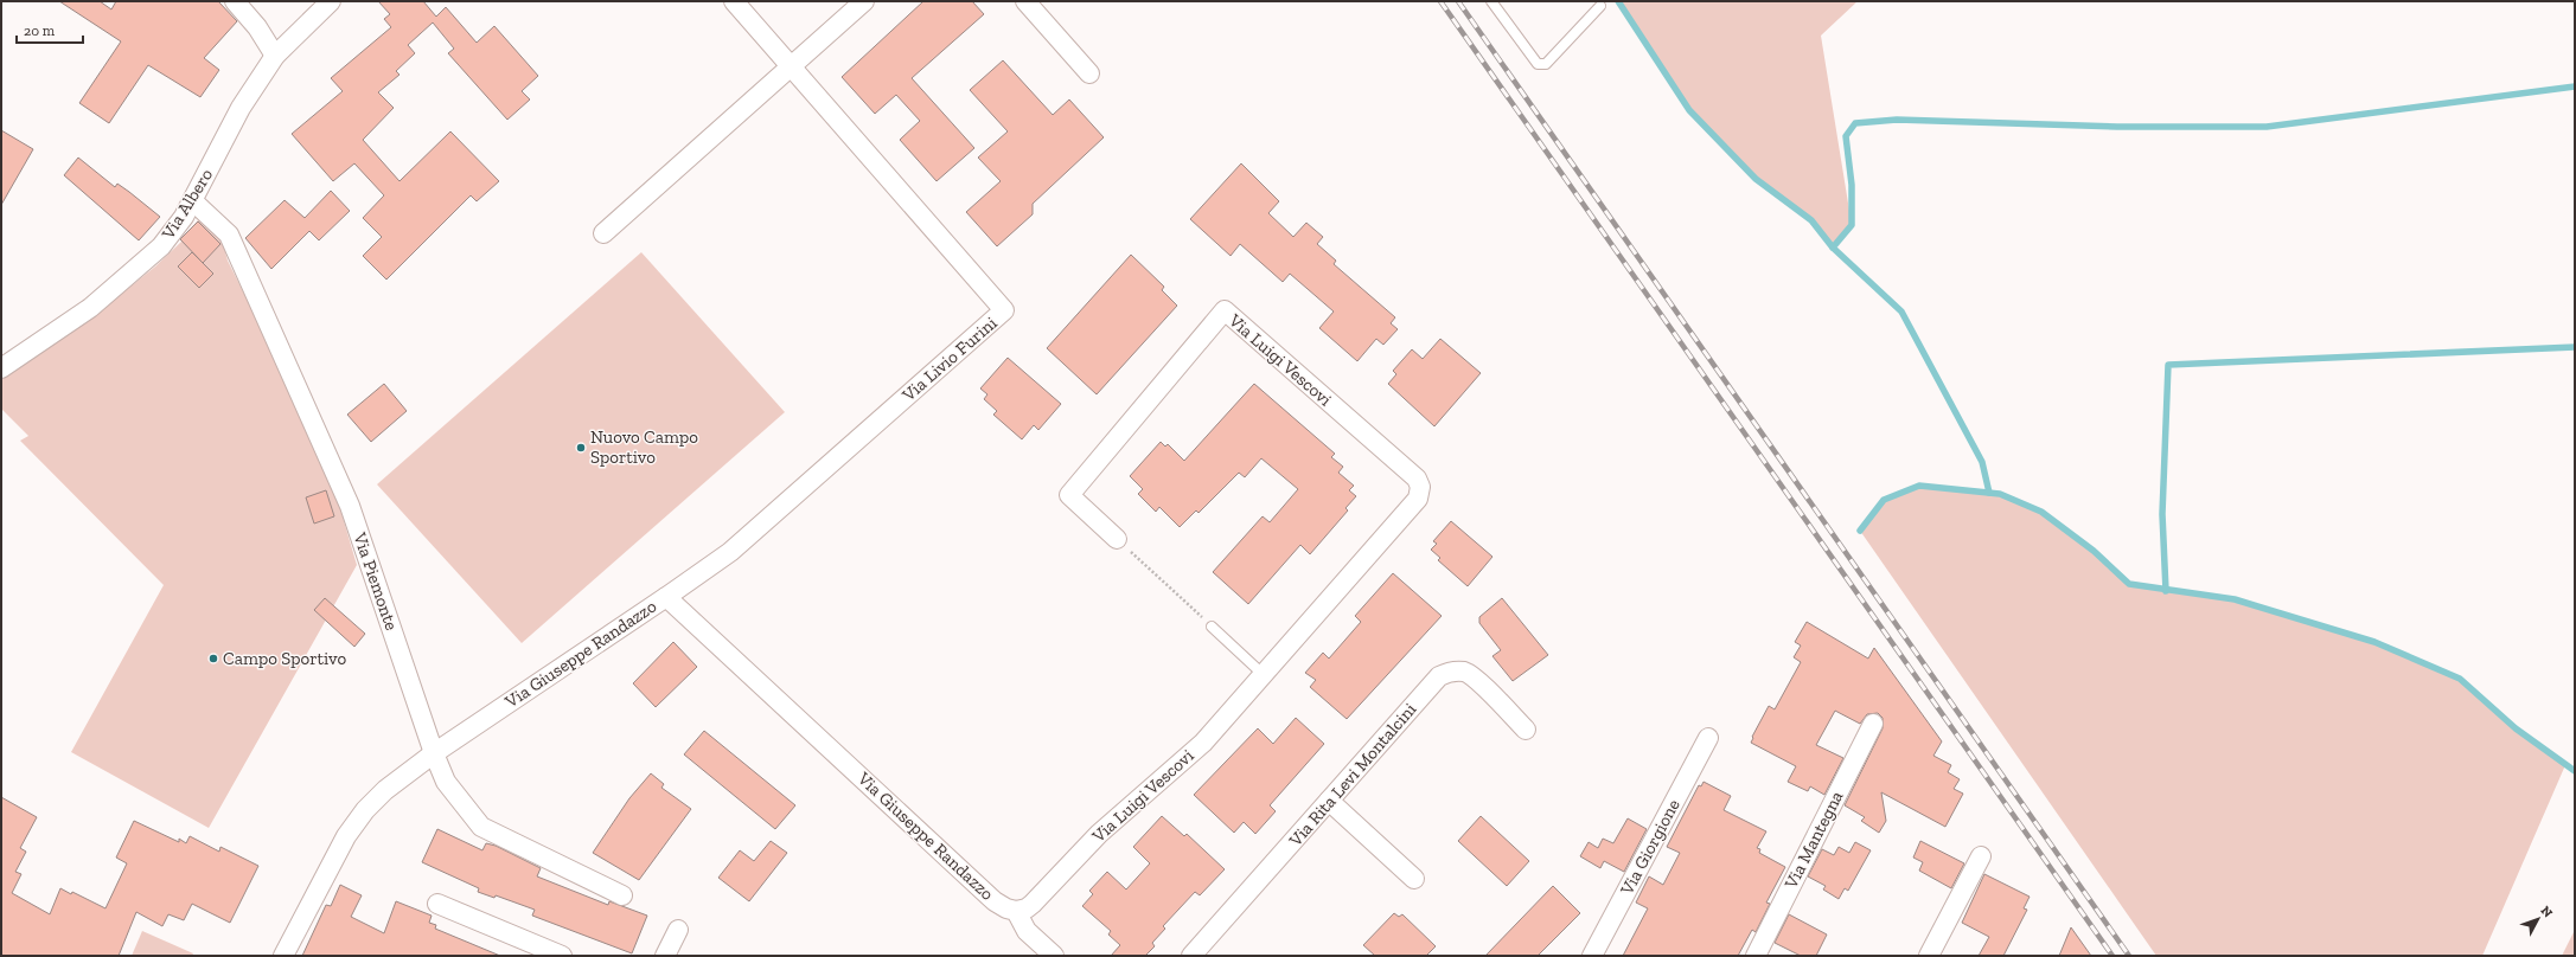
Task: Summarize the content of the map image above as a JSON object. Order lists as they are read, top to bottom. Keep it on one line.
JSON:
{"streets":{"street":["Via Albero","Via Livio Furini","Via Luigi Vescovi","Via Piemonte","Via Giuseppe Randazzo","Via Rita Levi Montalcini","Via Mantegna","Via Giorgione"]},"crossings":[["Via Albero","Via Piemonte"],["Via Livio Furini","Via Giuseppe Randazzo"],["Via Luigi Vescovi","Via Giuseppe Randazzo"],["Via Piemonte","Via Giuseppe Randazzo"]],"places":["Nuovo Campo Sportivo","Campo Sportivo"],"scale_bar":"20 m","north":"top right"}
